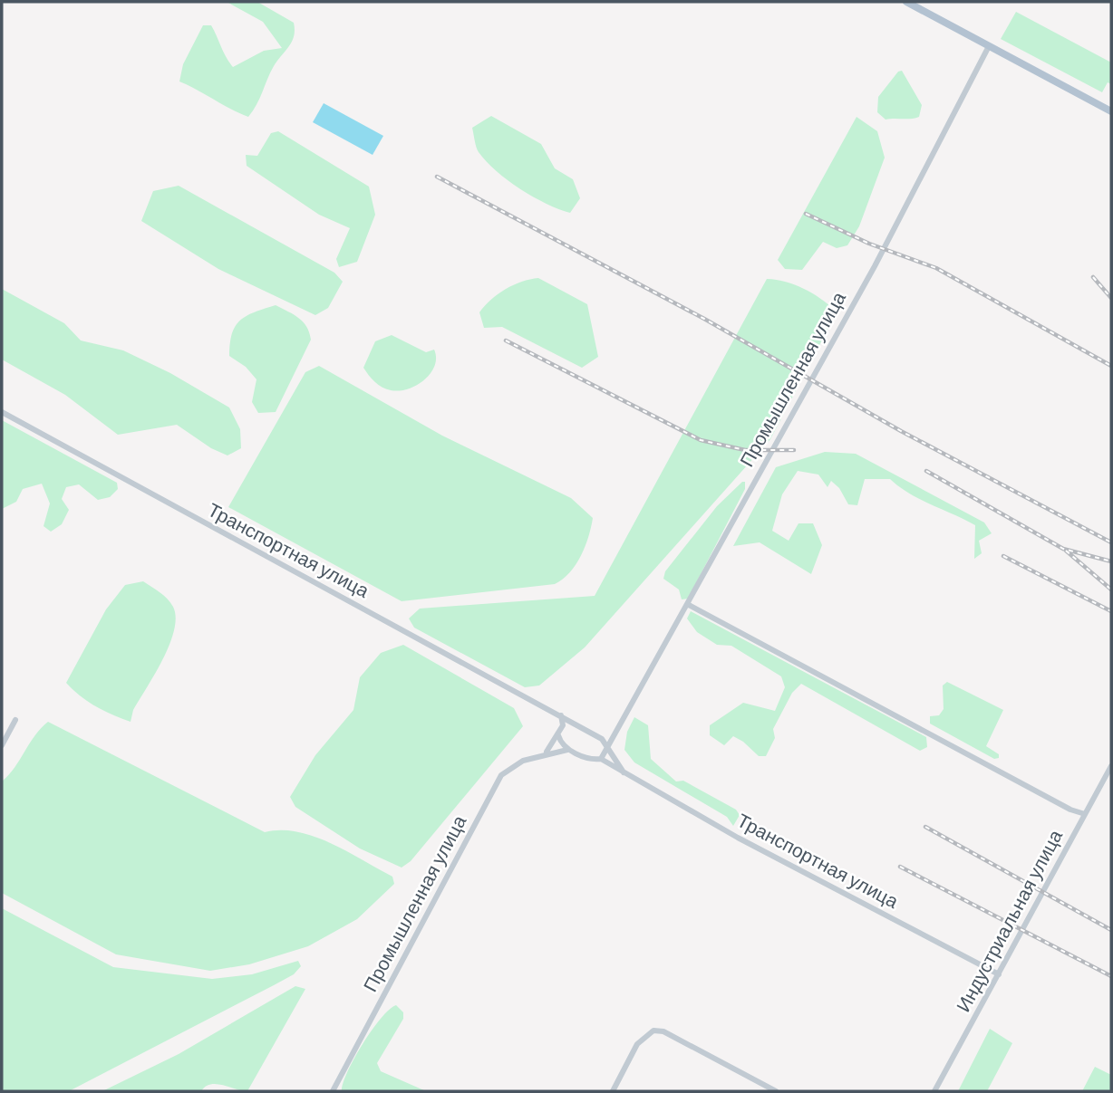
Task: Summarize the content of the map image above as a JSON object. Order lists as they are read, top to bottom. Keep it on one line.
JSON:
{"streets":{"street":["Промышленная улица","Транспортная улица","Индустриальная улица"]},"crossings":[["Промышленная улица","Транспортная улица"],["Транспортная улица","Индустриальная улица"]]}
